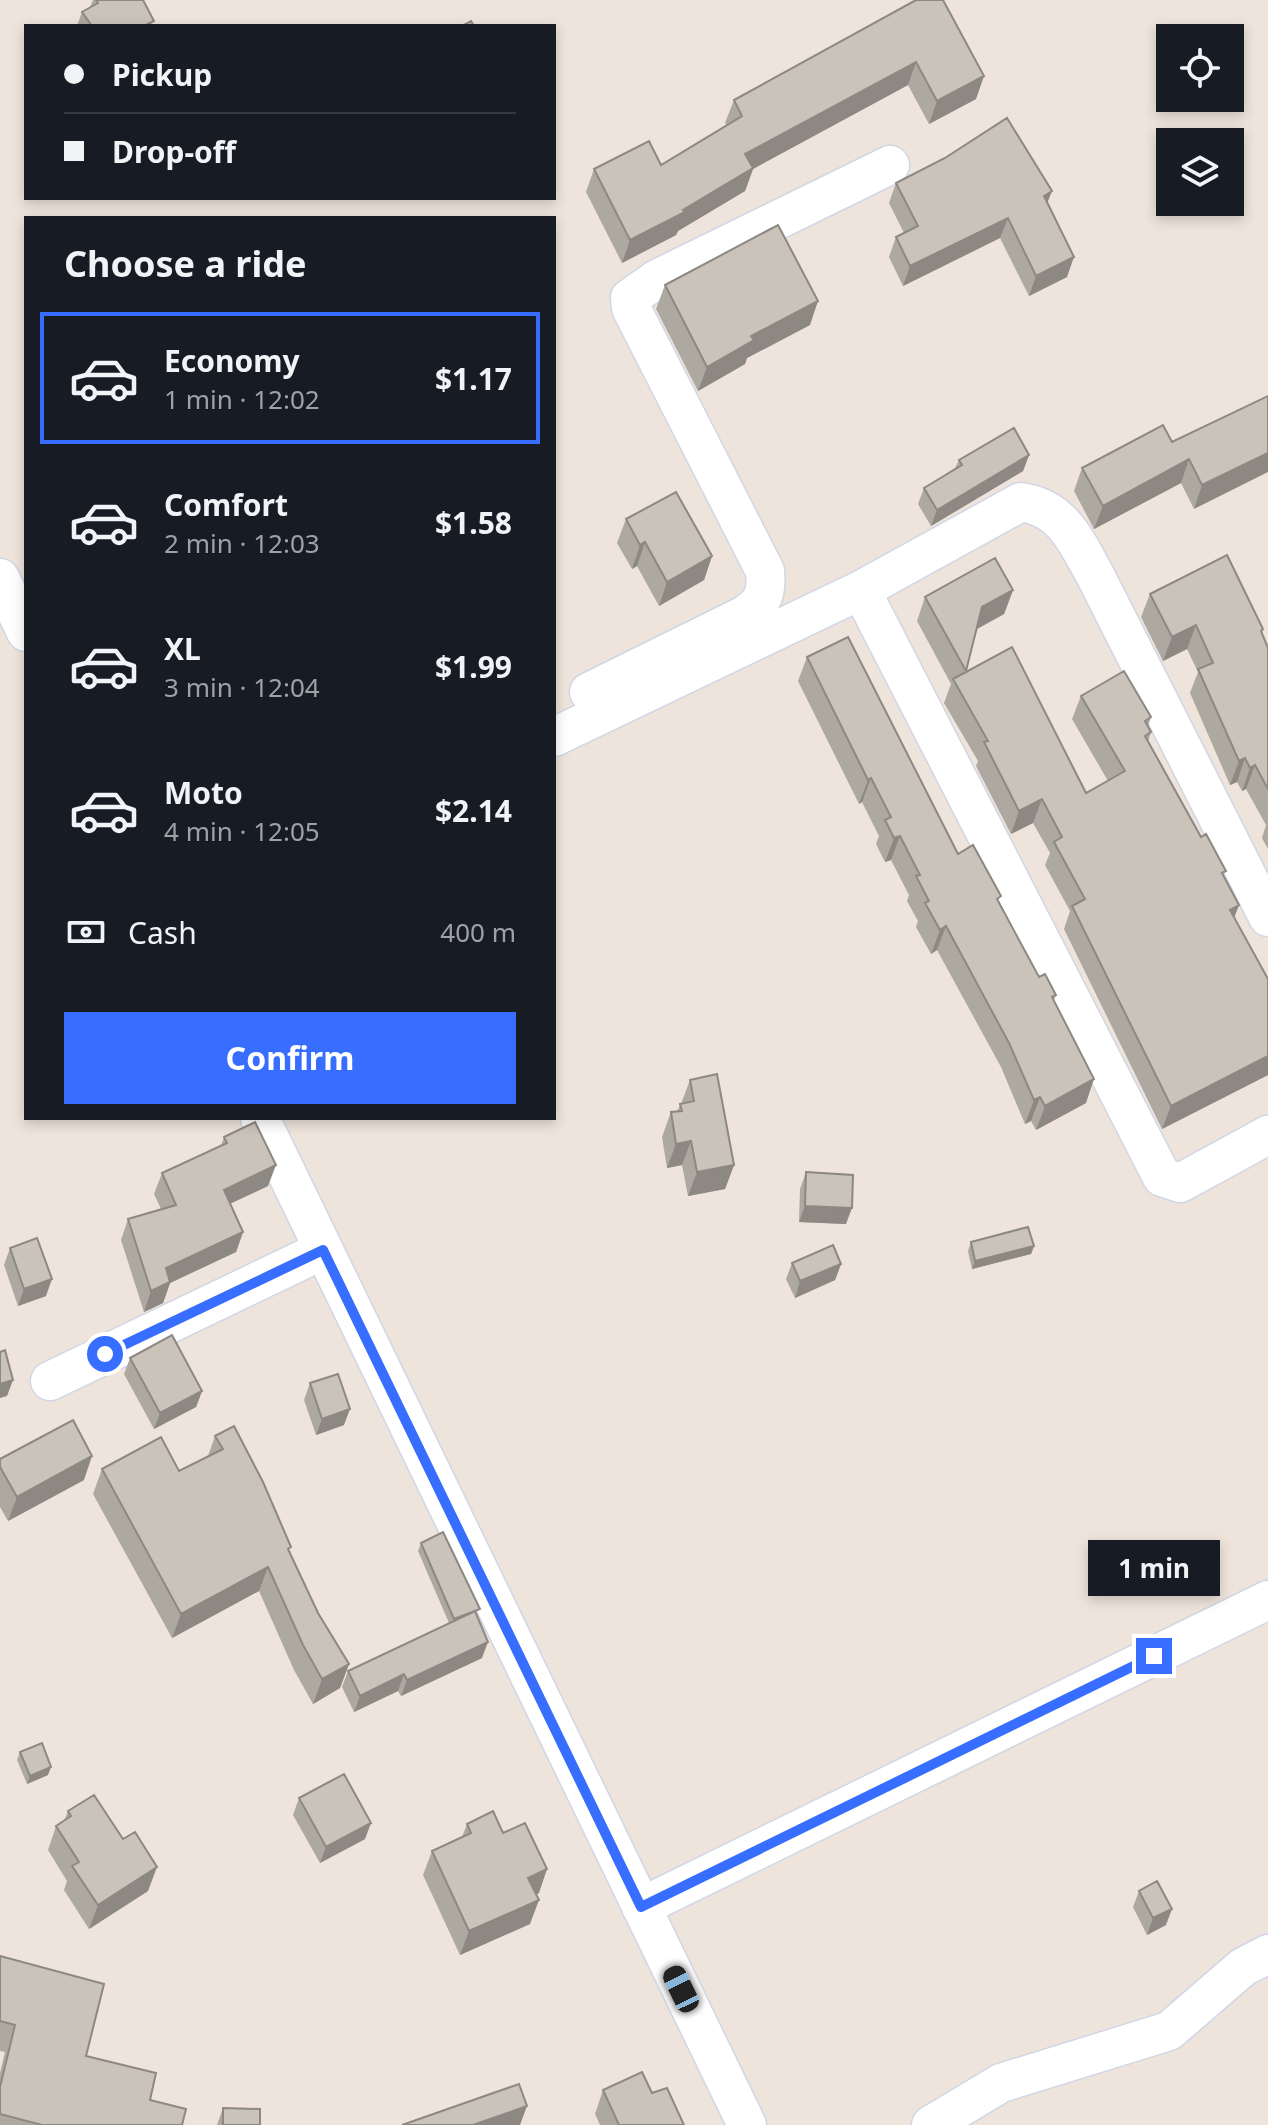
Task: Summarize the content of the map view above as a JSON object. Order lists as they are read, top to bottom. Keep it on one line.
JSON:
{"page":{"banner":["Pickup","Drop-off"],"heading":"Choose a ride","list":[{"name":"Economy","note":"1 min · 12:02","value":"$1.17"},{"name":"Comfort","note":"2 min · 12:03","value":"$1.58"},{"name":"XL","note":"3 min · 12:04","value":"$1.99"},{"name":"Moto","note":"4 min · 12:05","value":"$2.14"}],"pay":["Cash","400 m"],"buttons":"Confirm","bubble":"1 min"}}
